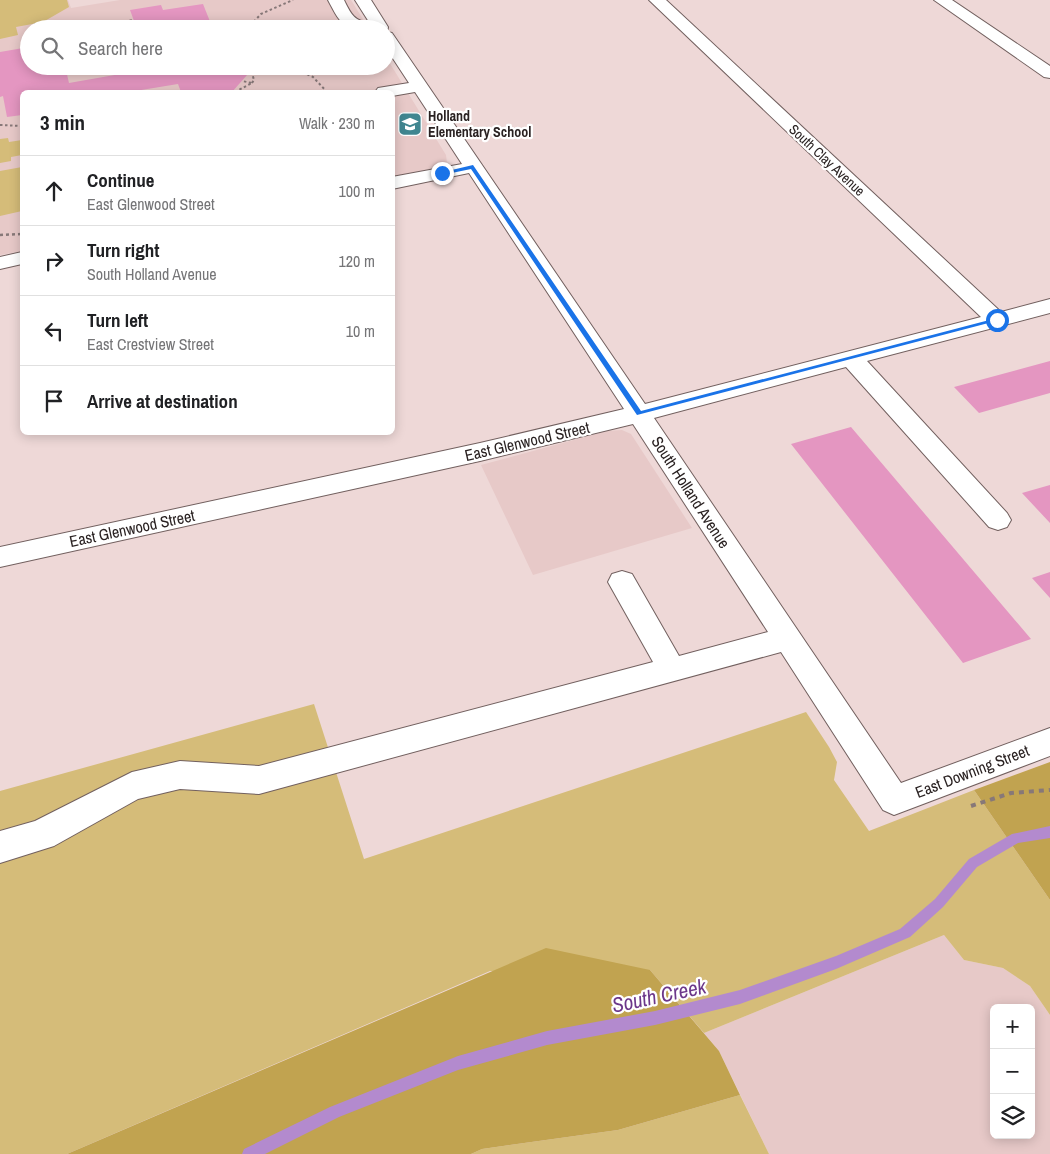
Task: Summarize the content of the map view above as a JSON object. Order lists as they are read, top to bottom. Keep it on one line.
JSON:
{"streets":{"street":["South Clay Avenue","East Glenwood Street","South Holland Avenue","East Downing Street"]},"crossings":[["South Clay Avenue","East Glenwood Street"],["East Glenwood Street","South Holland Avenue"],["South Holland Avenue","East Downing Street"]],"water":["South Creek"],"places":{"school or university":["Holland Elementary School"]},"page":{"search":"Search here","heading":["3 min","Walk · 230 m"],"list":[["Continue","East Glenwood Street","100 m"],["Turn right","South Holland Avenue","120 m"],["Turn left","East Crestview Street","10 m"],"Arrive at destination"],"map_buttons":["+","−"]}}
